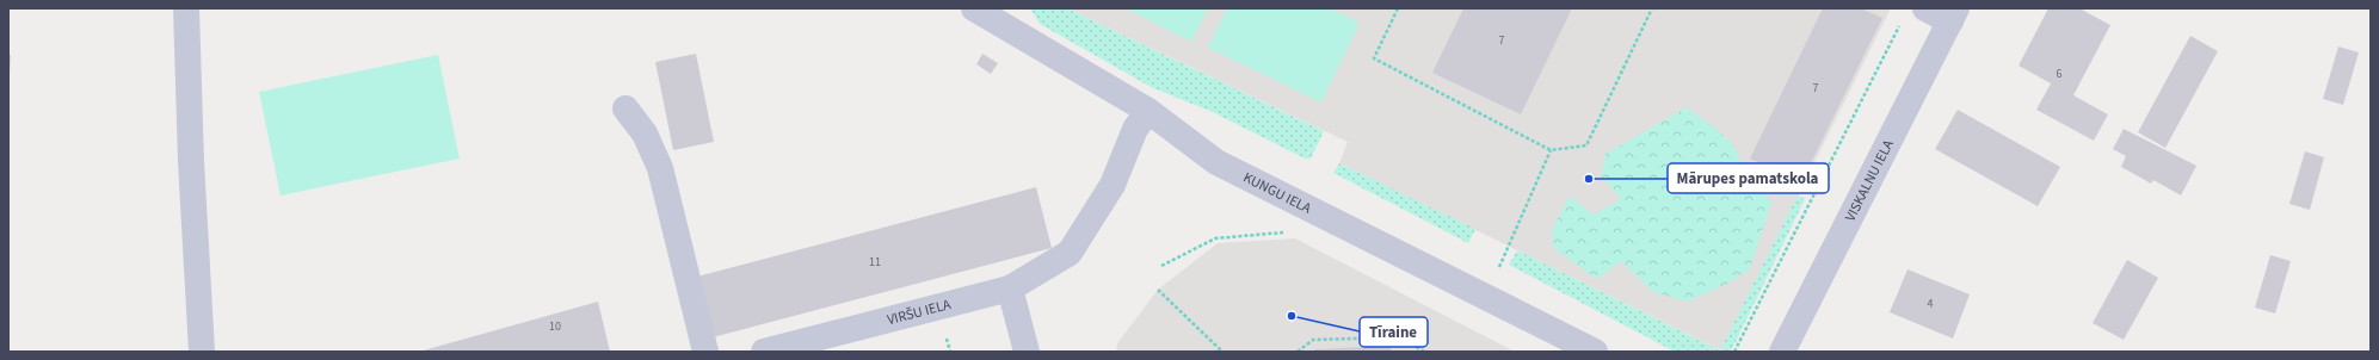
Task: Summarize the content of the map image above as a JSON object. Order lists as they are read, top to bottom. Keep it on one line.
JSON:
{"streets":{"street":["VISKALNU IELA","KUNGU IELA","VIRŠU IELA"]},"crossings":[["KUNGU IELA","VIRŠU IELA"]],"places":["Mārupes pamatskola","Tīraine"],"house_numbers":["7","6","7","11","4","10"]}
